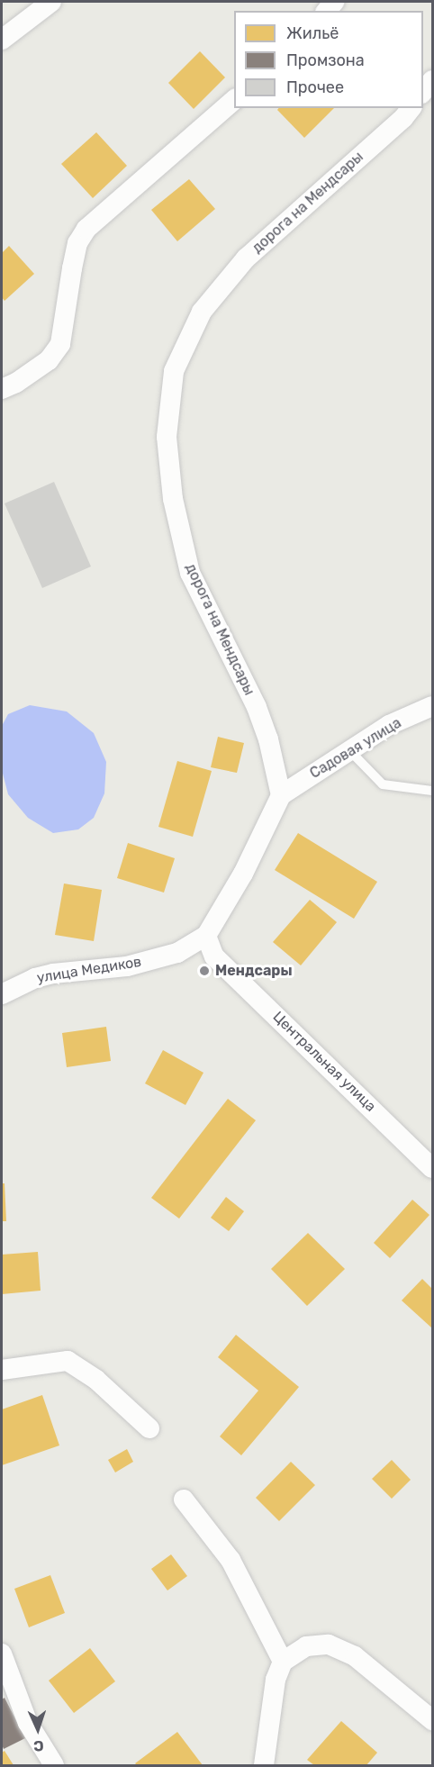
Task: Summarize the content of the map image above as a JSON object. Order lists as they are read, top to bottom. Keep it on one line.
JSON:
{"streets":{"street":["дорога на Мендсары","Садовая улица","улица Медиков","Центральная улица"]},"crossings":[["дорога на Мендсары","Садовая улица"],["улица Медиков","Центральная улица"]],"places":["Мендсары"],"legend":["Жильё","Промзона","Прочее"],"north":"bottom"}
